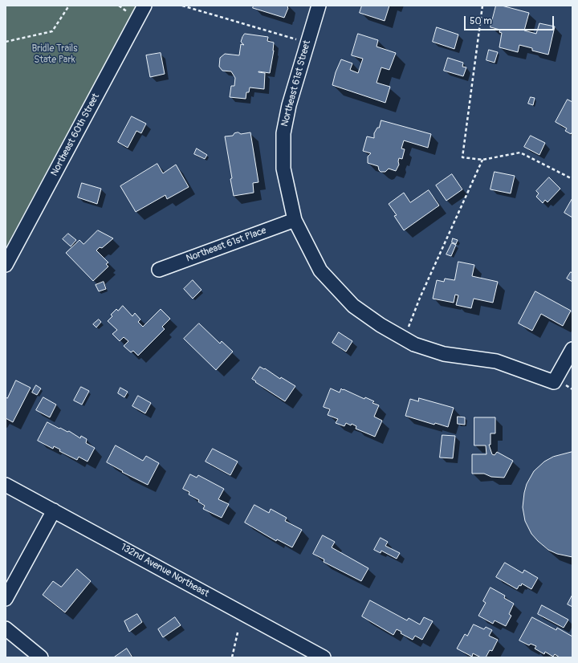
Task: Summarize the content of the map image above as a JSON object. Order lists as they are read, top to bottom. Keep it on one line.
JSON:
{"streets":{"street":["Northeast 61st Street","Northeast 60th Street","Northeast 61st Place","132nd Avenue Northeast"]},"crossings":[["Northeast 61st Street","Northeast 61st Place"]],"parks":["Bridle Trails State Park"],"scale_bar":"50 m"}
